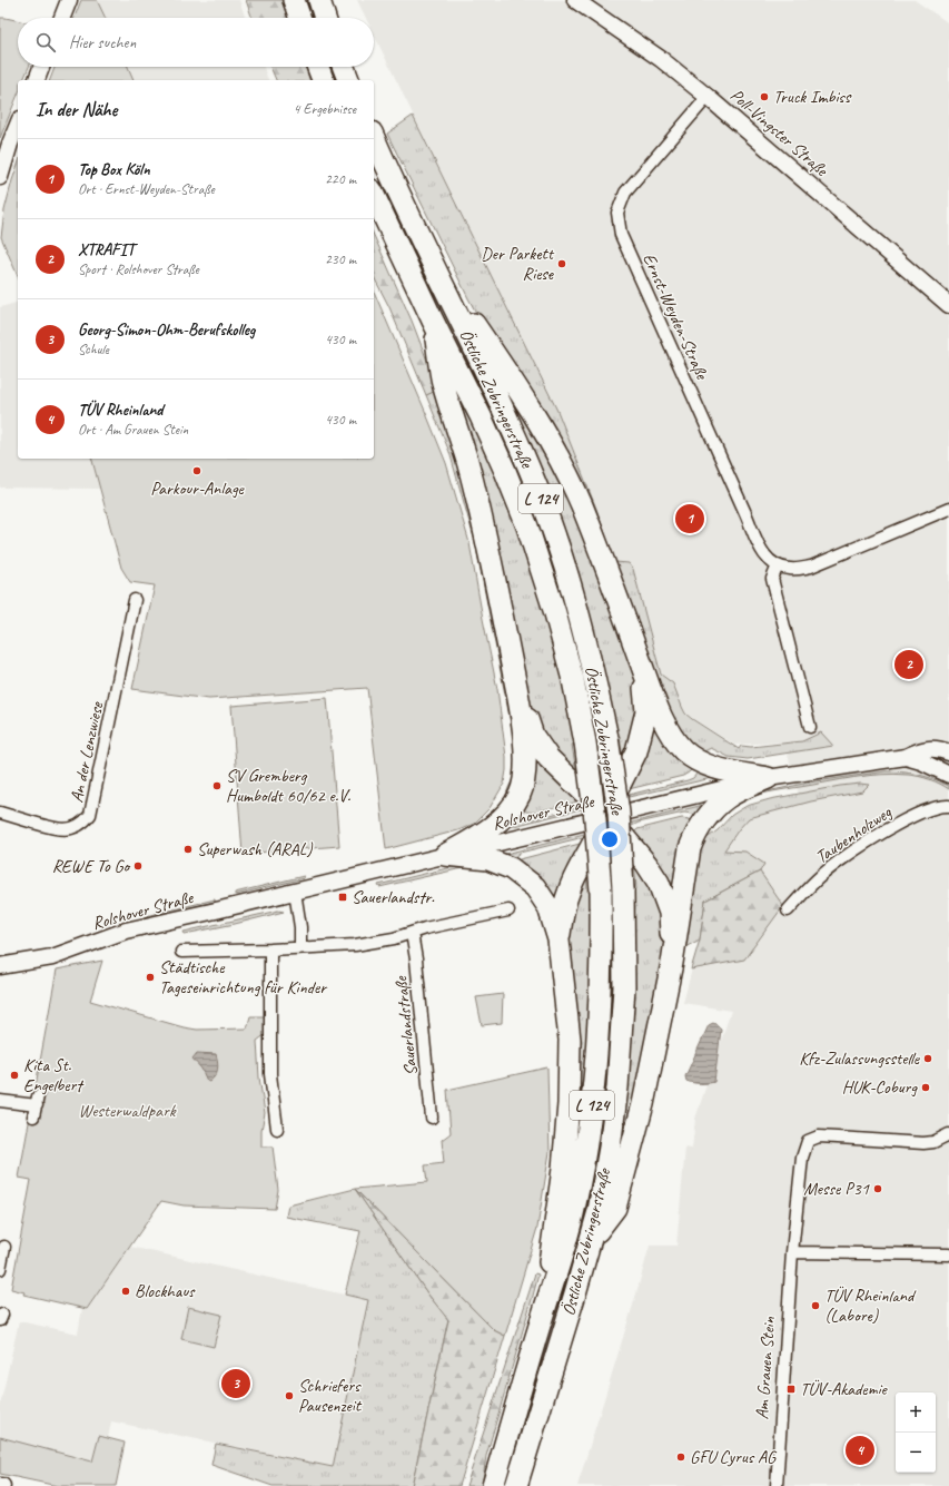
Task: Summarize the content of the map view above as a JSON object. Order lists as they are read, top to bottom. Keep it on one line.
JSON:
{"streets":{"highway":["Östliche Zubringerstraße","L 124"],"street":["Poll-Vingster Straße","Ernst-Weyden-Straße","An der Lenzwiese","Rolshover Straße","Taubenholzweg","Sauerlandstraße","Am Grauen Stein"]},"crossings":[["Poll-Vingster Straße","Ernst-Weyden-Straße"]],"parks":["Westerwaldpark"],"places":{"other":["Truck Imbiss","Der Parkett Riese","Parkour-Anlage","SV Gremberg Humboldt 60/62 e.V.","Superwash (ARAL)","REWE To Go","Städtische Tageseinrichtung für Kinder","Kfz-Zulassungsstelle","Kita St. Engelbert","HUK-Coburg","Messe P31","Blockhaus","TÜV Rheinland (Labore)","Schriefers Pausenzeit","GFU Cyrus AG"],"transit":["Sauerlandstr.","TÜV-Akademie"]},"page":{"search":"Hier suchen","heading":["In der Nähe","4 Ergebnisse"],"list":[{"mark":"1","name":"Top Box Köln","note":"Ort · Ernst-Weyden-Straße","value":"220 m"},{"mark":"2","name":"XTRAFIT","note":"Sport · Rolshover Straße","value":"230 m"},{"mark":"3","name":"Georg-Simon-Ohm-Berufskolleg","note":"Schule","value":"430 m"},{"mark":"4","name":"TÜV Rheinland","note":"Ort · Am Grauen Stein","value":"430 m"}],"pins":["1","2","3","4"],"map_buttons":["+","−"]}}
